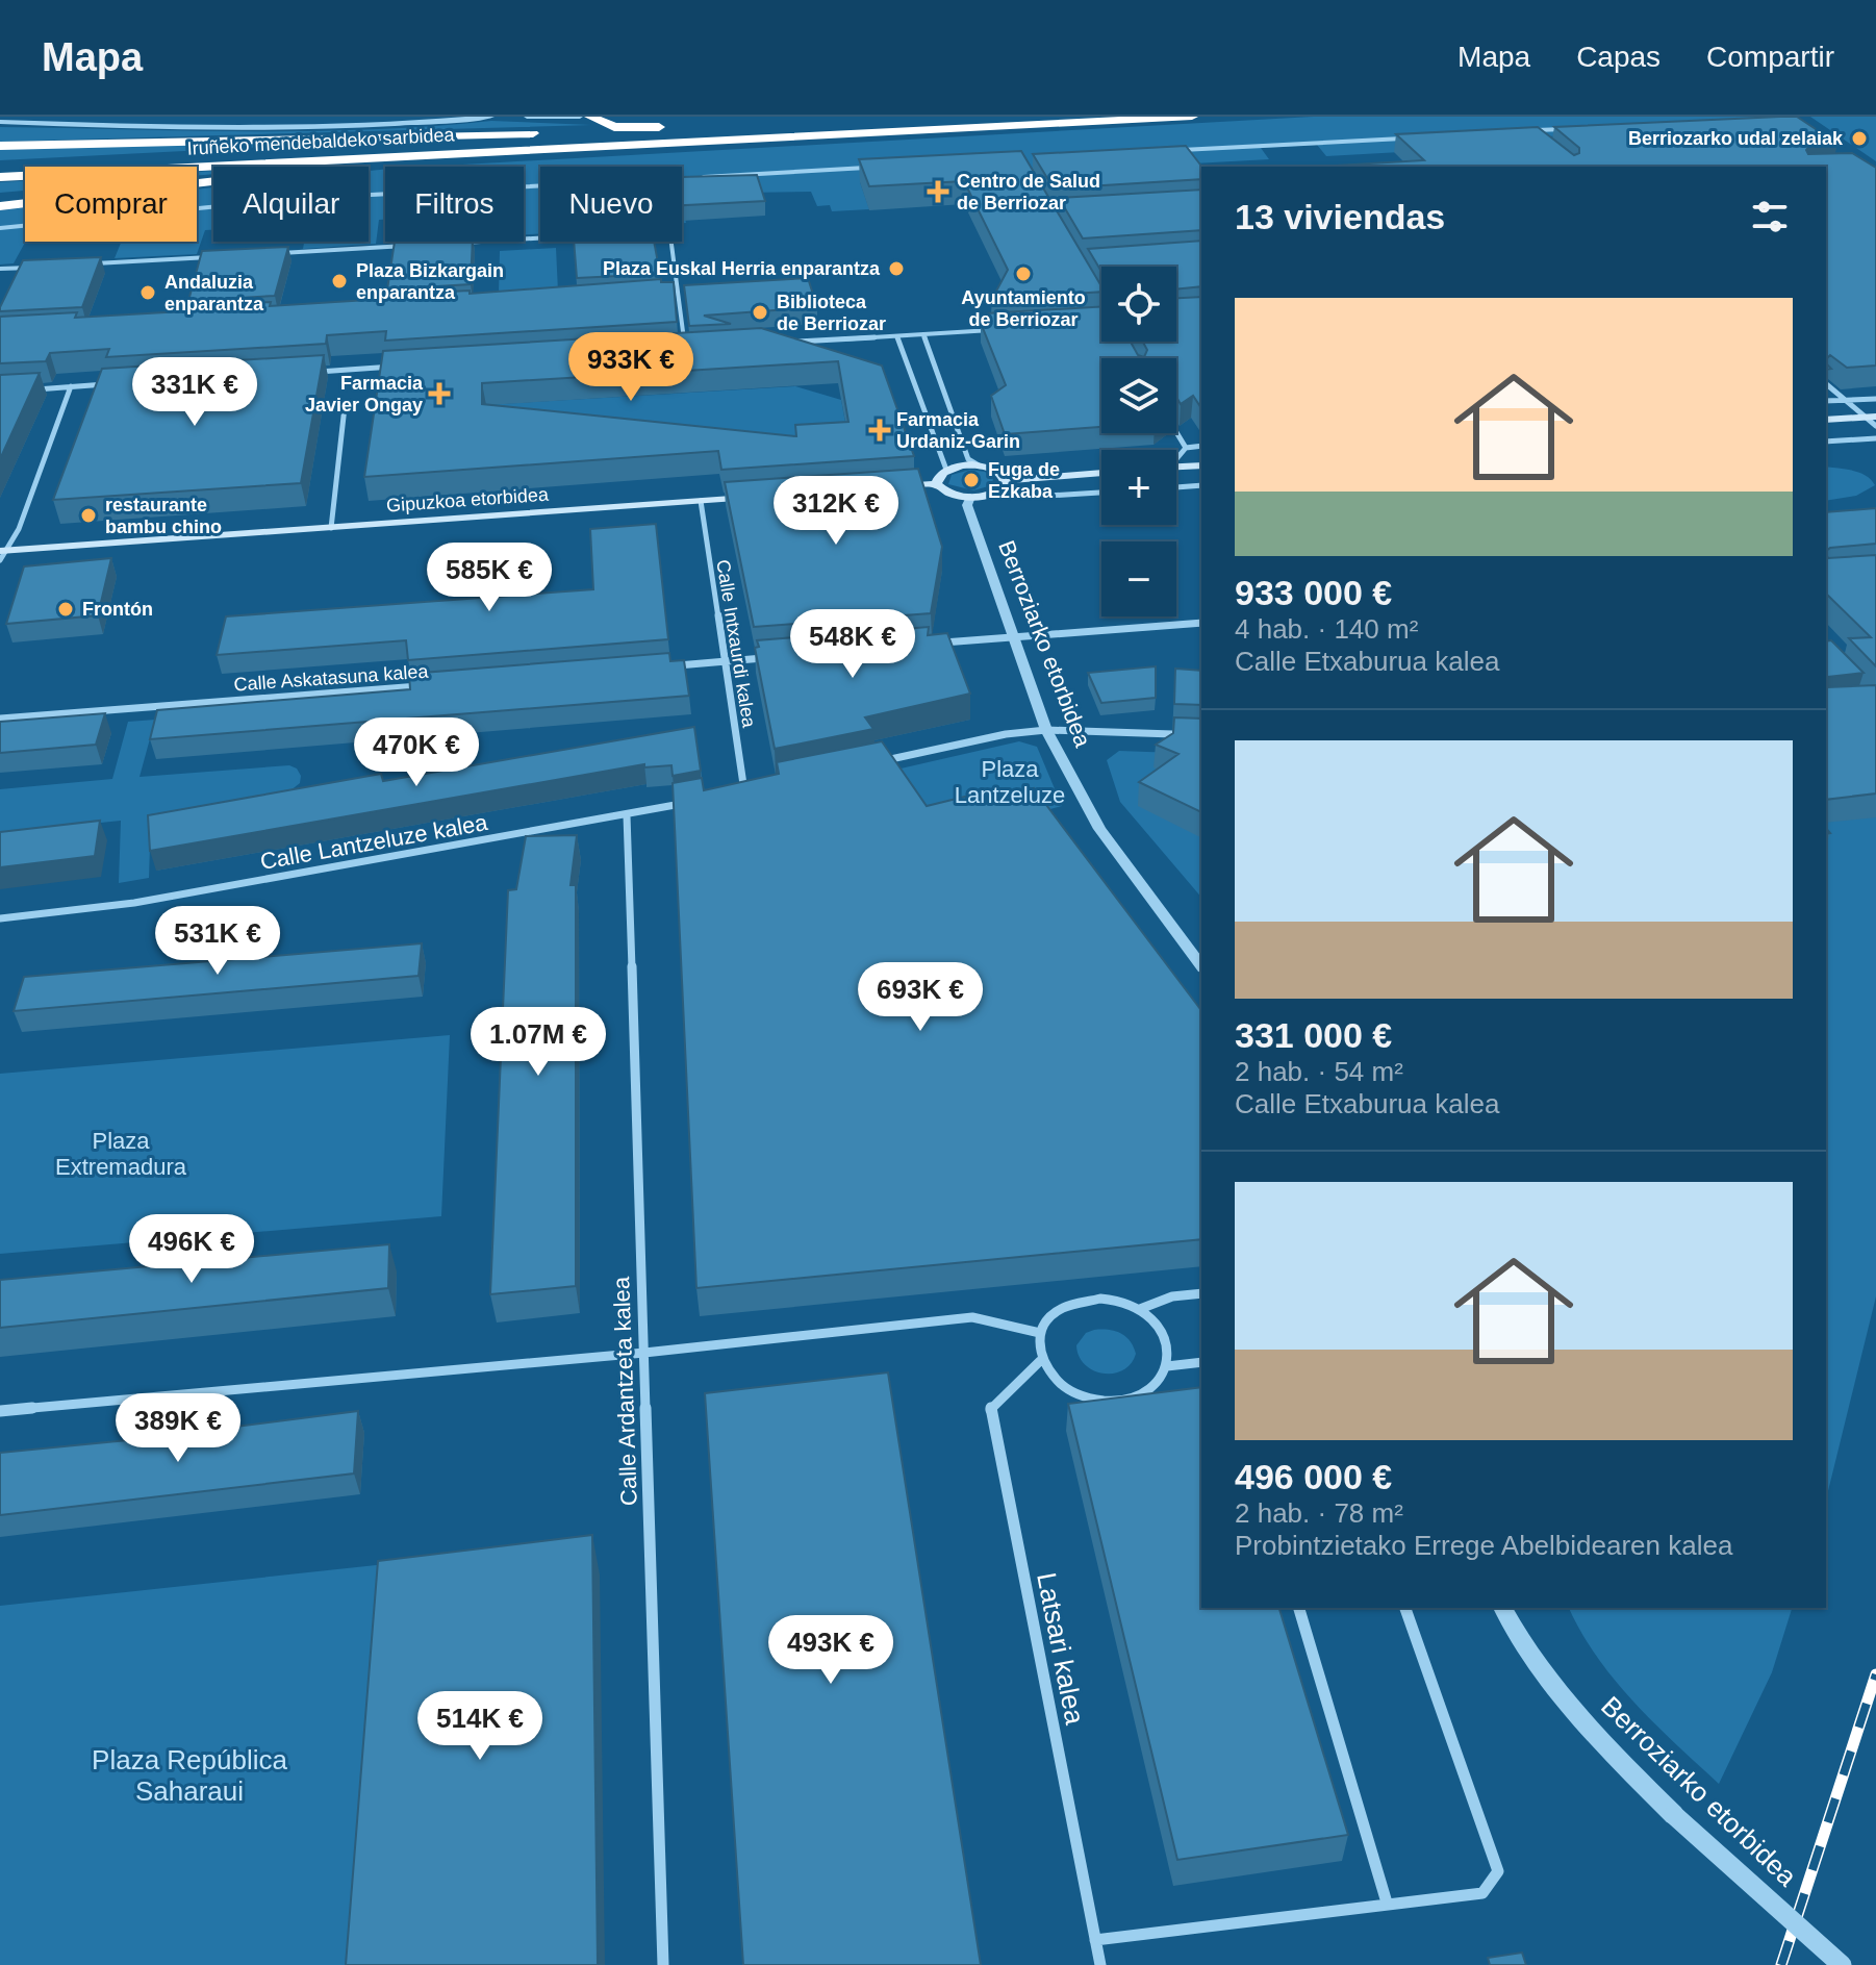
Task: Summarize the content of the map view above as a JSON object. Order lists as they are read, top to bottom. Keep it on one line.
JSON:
{"streets":{"highway":["Iruñeko mendebaldeko sarbidea"],"main road":["Gipuzkoa etorbidea"],"street":["Calle Intxaurdi kalea","Berroziarko etorbidea","Calle Askatasuna kalea","Calle Lantzeluze kalea","Calle Ardantzeta kalea","Latsari kalea"]},"crossings":[["Gipuzkoa etorbidea","Calle Intxaurdi kalea"],["Calle Lantzeluze kalea","Calle Ardantzeta kalea"]],"parks":["Plaza Lantzeluze","Plaza Extremadura","Plaza República Saharaui"],"places":{"other":["Berriozarko udal zelaiak","Plaza Euskal Herria enparantza","Ayuntamiento de Berriozar","Plaza Bizkargain enparantza","Andaluzia enparantza","Biblioteca de Berriozar","Fuga de Ezkaba","restaurante bambu chino","Frontón"],"health":["Centro de Salud de Berriozar","Farmacia Javier Ongay","Farmacia Urdaniz-Garin"]},"page":{"header":"Mapa","nav":["Mapa","Capas","Compartir"],"chip":["Comprar","Alquilar","Filtros","Nuevo"],"heading":"13 viviendas","map_buttons":["+","−"],"list":[{"name":"933 000 €","note":"4 hab. · 140 m² · Calle Etxaburua kalea"},{"name":"331 000 €","note":"2 hab. · 54 m² · Calle Etxaburua kalea"},{"name":"496 000 €","note":"2 hab. · 78 m² · Probintzietako Errege Abelbidearen kalea"}],"price":["933K €","331K €","312K €","585K €","548K €","470K €","531K €","693K €","1.07M €","496K €","389K €","493K €","514K €"]}}
